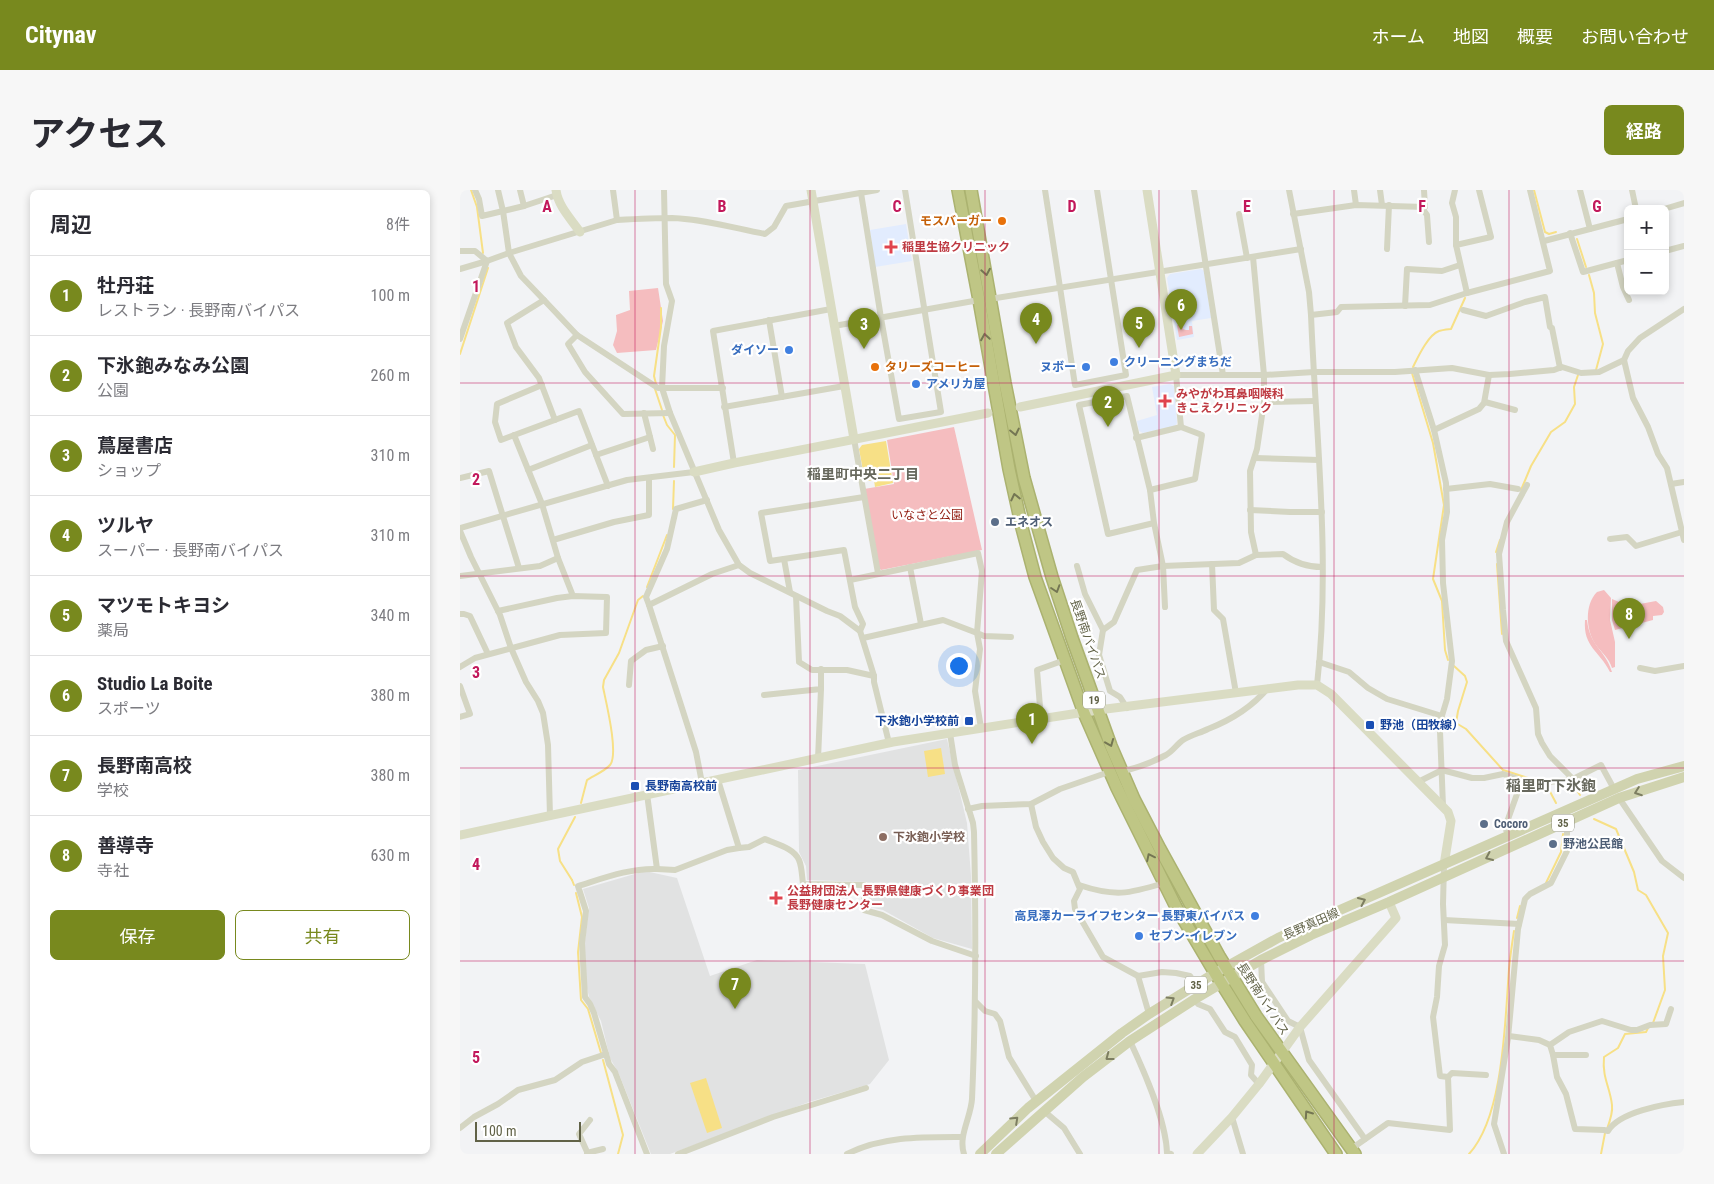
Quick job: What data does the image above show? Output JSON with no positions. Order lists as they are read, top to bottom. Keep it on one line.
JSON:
{"streets":{"highway":["長野南バイパス","19"],"main road":["35","長野真田線"]},"crossings":[["長野南バイパス","長野真田線"]],"districts":["稲里町中央二丁目","稲里町下氷鉋"],"parks":["いなさと公園"],"places":{"other":["モスバーガー","ダイソー","クリーニングまちだ","タリーズコーヒー","ヌボー","アメリカ屋","エネオス","Cocoro","下氷鉋小学校","野池公民館","高見澤カーライフセンター 長野東バイパス","セブン-イレブン"],"health":["稲里生協クリニック","みやがわ耳鼻咽喉科 きこえクリニック","公益財団法人 長野県健康づくり事業団 長野健康センター"],"transit":["下氷鉋小学校前","野池（田牧線）","長野南高校前"]},"scale_bar":"100 m","page":{"header":"Citynav","nav":["ホーム","地図","概要","お問い合わせ"],"title":"アクセス","buttons":["経路",["保存","共有"]],"heading":["周辺","8件"],"map_buttons":["+","−"],"list":[{"mark":"1","name":"牡丹荘","note":"レストラン · 長野南バイパス","value":"100 m"},{"mark":"2","name":"下氷鉋みなみ公園","note":"公園","value":"260 m"},{"mark":"3","name":"蔦屋書店","note":"ショップ","value":"310 m"},{"mark":"4","name":"ツルヤ","note":"スーパー · 長野南バイパス","value":"310 m"},{"mark":"5","name":"マツモトキヨシ","note":"薬局","value":"340 m"},{"mark":"6","name":"Studio La Boite","note":"スポーツ","value":"380 m"},{"mark":"7","name":"長野南高校","note":"学校","value":"380 m"},{"mark":"8","name":"善導寺","note":"寺社","value":"630 m"}],"pins":["6","4","5","3","2","8","1","7"],"scale":"100 m"},"grid":{"columns":["A","B","C","D","E","F","G"],"rows":["1","2","3","4","5"]}}
